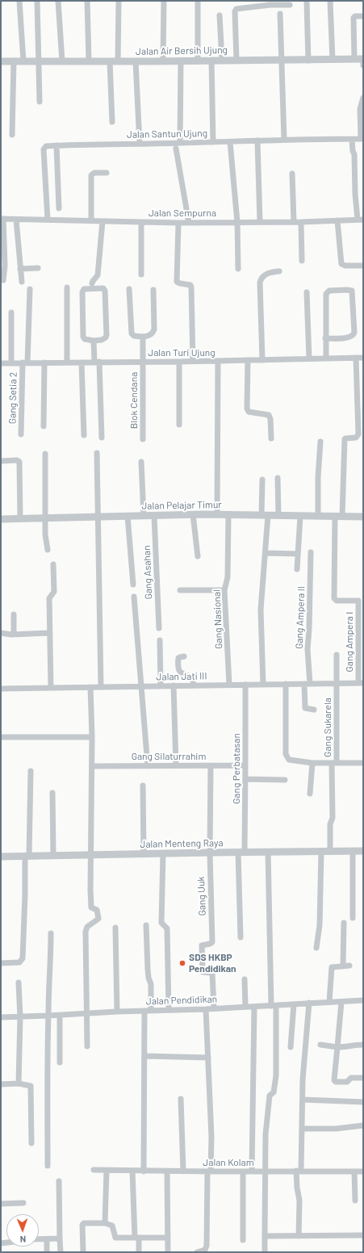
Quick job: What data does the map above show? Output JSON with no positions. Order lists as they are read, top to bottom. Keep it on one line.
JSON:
{"streets":{"street":["Jalan Air Bersih Ujung","Jalan Santun Ujung","Jalan Sempurna","Jalan Turi Ujung","Gang Setia 2","Blok Cendana","Jalan Pelajar Timur","Gang Asahan","Gang Ampera II","Gang Nasional","Gang Ampera I","Jalan Jati III","Gang Sukarela","Gang Silaturrahim","Gang Perbatasan","Jalan Menteng Raya","Gang Uuk","Jalan Pendidikan","Jalan Kolam"]},"crossings":[["Jalan Santun Ujung","Jalan Sempurna"],["Jalan Turi Ujung","Gang Setia 2"],["Jalan Turi Ujung","Blok Cendana"],["Jalan Pelajar Timur","Gang Asahan"],["Jalan Pelajar Timur","Gang Nasional"],["Jalan Pelajar Timur","Gang Ampera I"],["Gang Ampera II","Jalan Jati III"],["Gang Nasional","Jalan Jati III"],["Gang Ampera I","Jalan Jati III"],["Jalan Jati III","Gang Sukarela"],["Jalan Jati III","Gang Perbatasan"],["Gang Silaturrahim","Gang Perbatasan"],["Gang Silaturrahim","Gang Uuk"],["Gang Perbatasan","Jalan Menteng Raya"],["Jalan Menteng Raya","Gang Uuk"],["Gang Uuk","Jalan Pendidikan"]],"places":["SDS HKBP Pendidikan"],"north":"bottom"}
